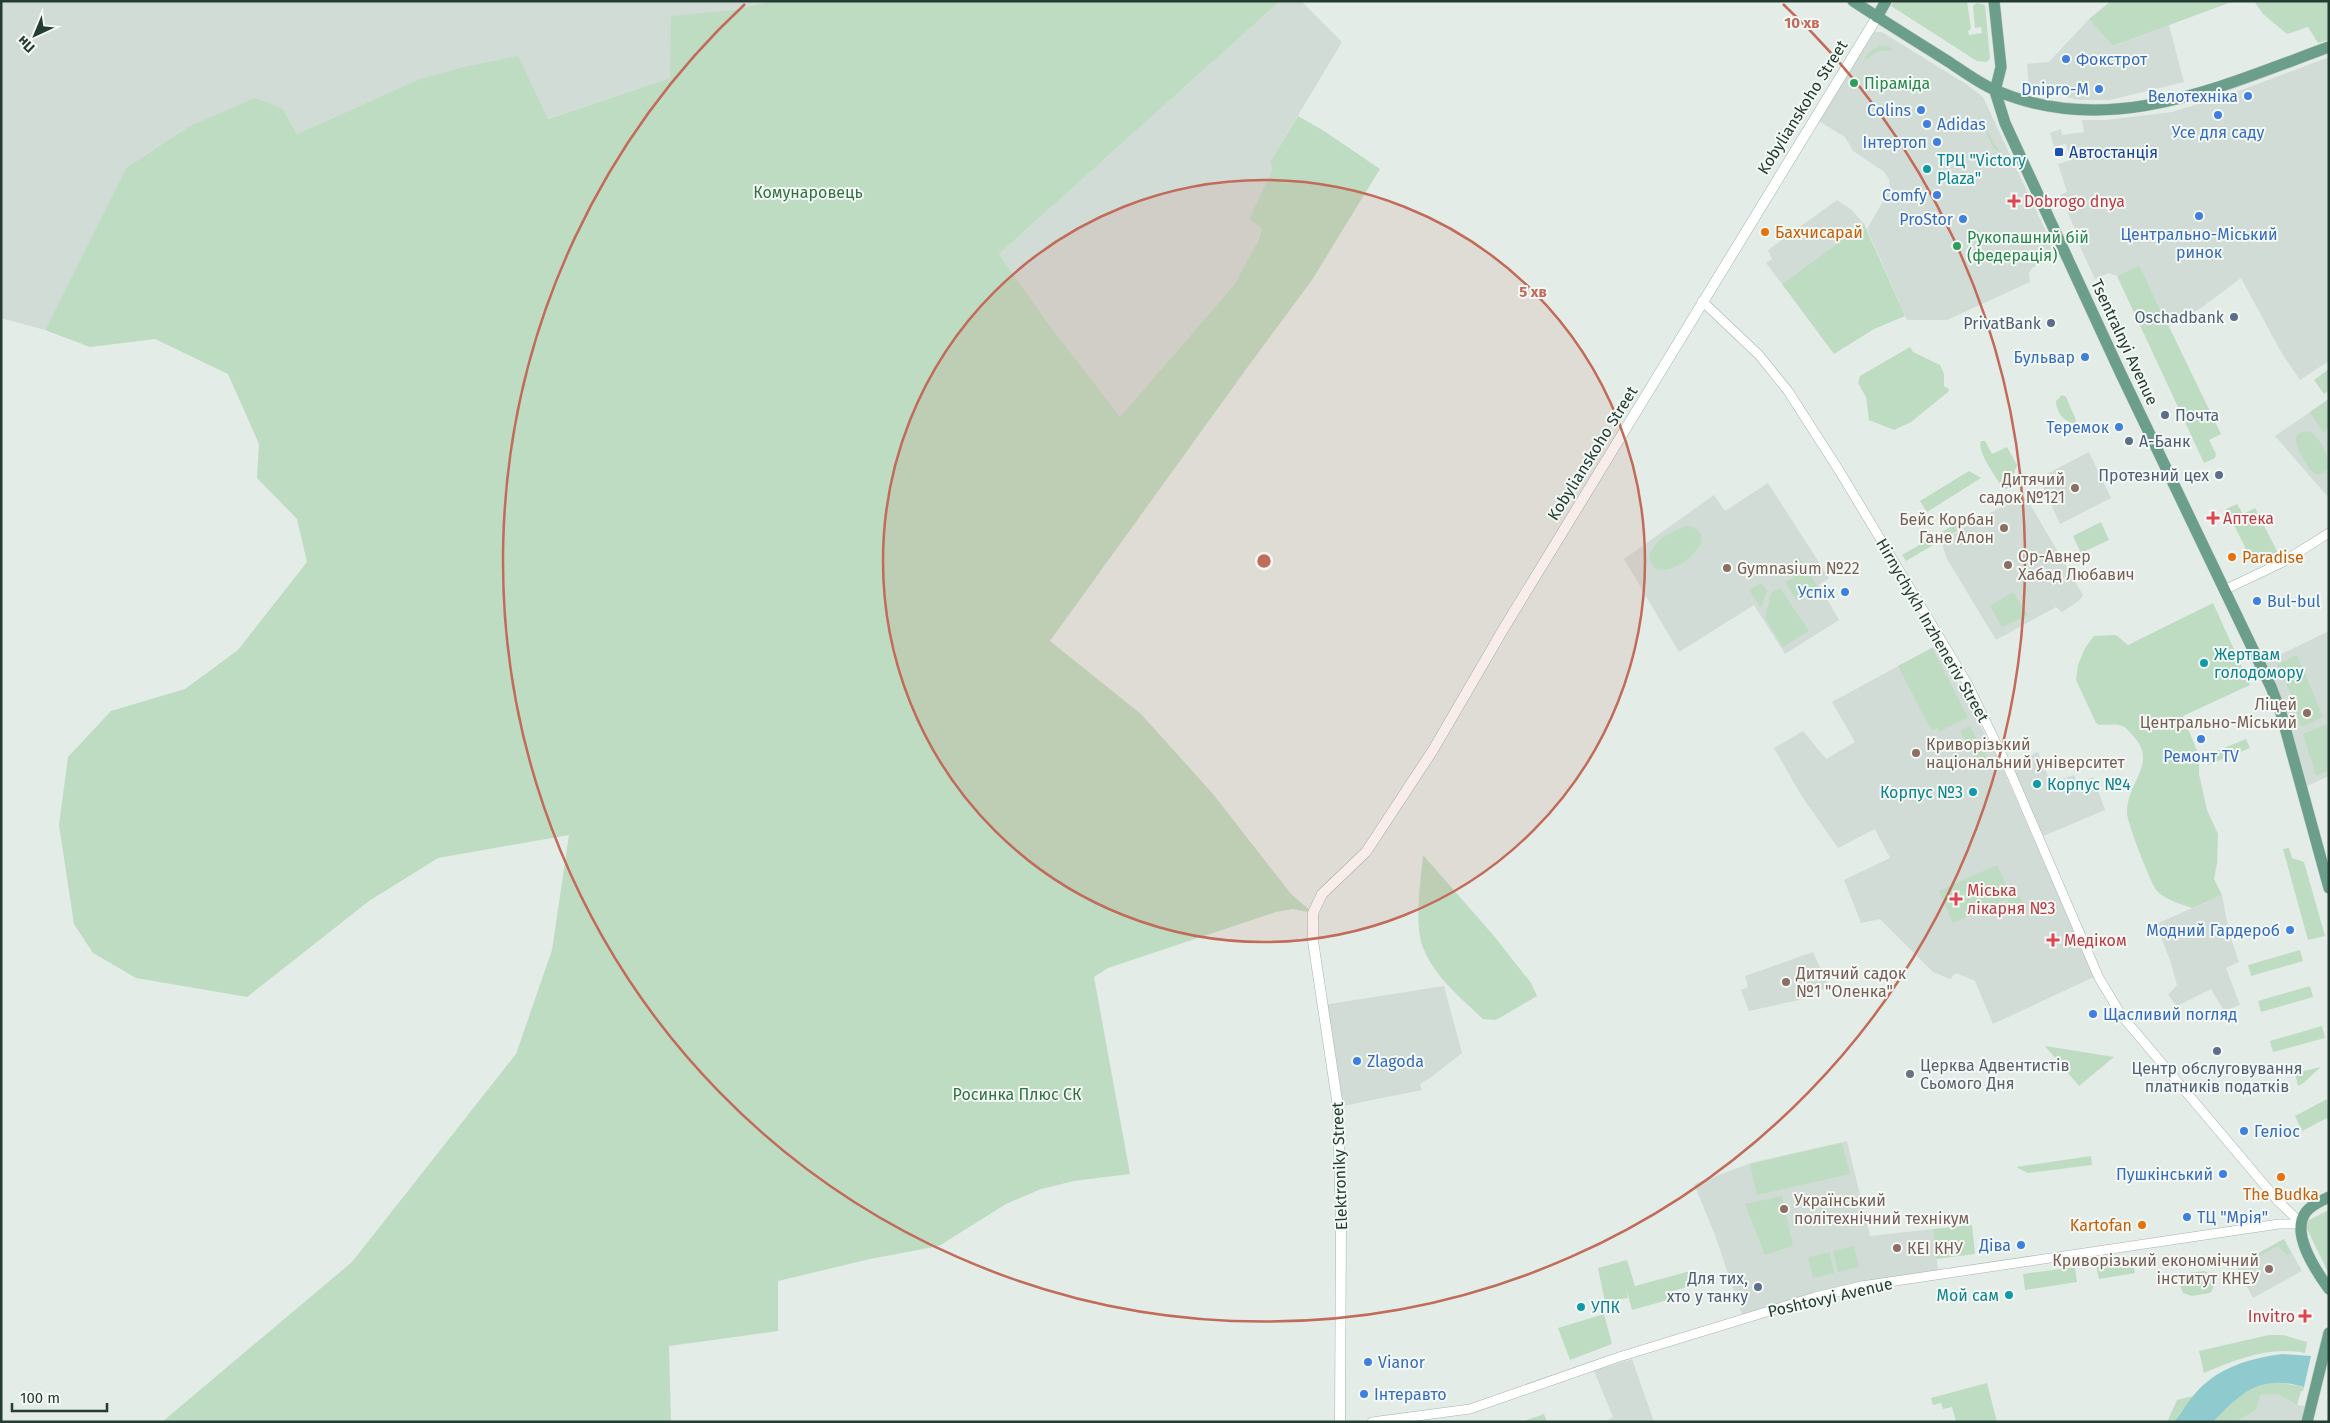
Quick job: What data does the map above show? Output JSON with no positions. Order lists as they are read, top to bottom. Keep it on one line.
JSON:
{"streets":{"main road":["Kobylianskoho Street","Tsentralnyi Avenue","Elektroniky Street"],"street":["Hirnychykh Inzheneriv Street","Poshtovyi Avenue"]},"crossings":[["Kobylianskoho Street","Hirnychykh Inzheneriv Street"],["Kobylianskoho Street","Elektroniky Street"],["Hirnychykh Inzheneriv Street","Poshtovyi Avenue"]],"parks":["Комунаровець","Росинка Плюс СК"],"places":{"other":["Фокстрот","Піраміда","Dnipro-M","Велотехніка","Colins","Усе для саду","Adidas","Інтертоп","ТРЦ \"Victory Plaza\"","Comfy","Центрально-Міський ринок","ProStor","Бахчисарай","Рукопашний бій (федерація)","Oschadbank","PrivatBank","Бульвар","Почта","Теремок","А-Банк","Протезний цех","Дитячий садок №121","Бейс Корбан Гане Алон","Paradise","Ор-Авнер Хабад Любавич","Gymnasium №22","Успіх","Bul-bul","Жертвам голодомору","Ліцей Центрально-Міський","Ремонт TV","Криворізький національний університет","Корпус №4","Корпус №3","Модний Гардероб","Дитячий садок №1 \"Оленка\"","Щасливий погляд","Центр обслуговування платників податків","Zlagoda","Церква Адвентистів Сьомого Дня","Геліос","Пушкінський","The Budka","Український політехнічний технікум","ТЦ \"Мрія\"","Kartofan","Діва","КЕІ КНУ","Криворізький економічний інститут КНЕУ","Для тих, хто у танку","Мой сам","УПК","Vianor","Інтеравто"],"transit":["Автостанція"],"health":["Dobrogo dnya","Аптека","Міська лікарня №3","Медіком","Invitro"]},"scale_bar":"100 m","north":"bottom left","rings":["10 хв","5 хв"]}
